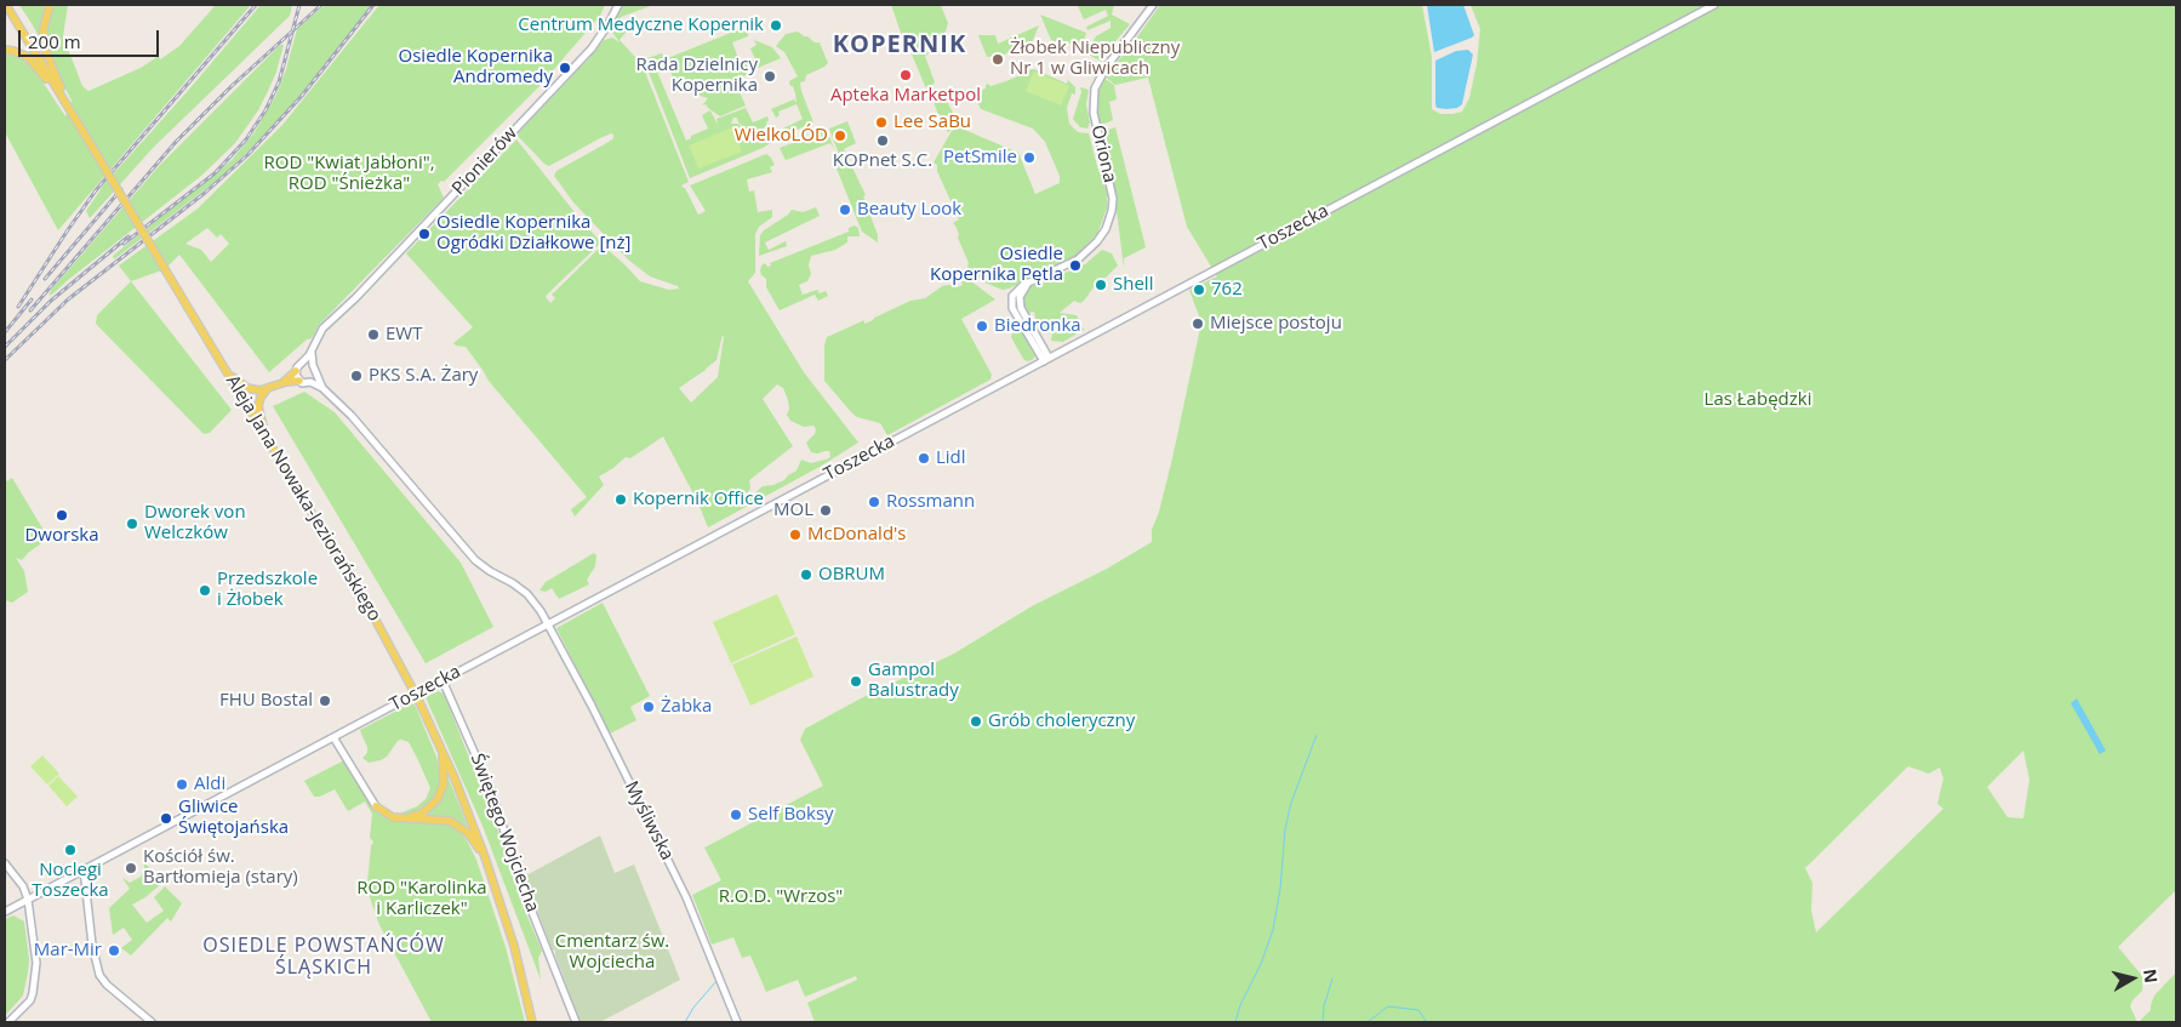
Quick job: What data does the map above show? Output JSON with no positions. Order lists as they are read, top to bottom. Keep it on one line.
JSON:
{"streets":{"main road":["Oriona","Pionierów","Toszecka","Aleja Jana Nowaka-Jeziorańskiego","Myśliwska","Świętego Wojciecha"]},"crossings":[["Oriona","Toszecka"],["Toszecka","Myśliwska"],["Toszecka","Świętego Wojciecha"]],"districts":["KOPERNIK","OSIEDLE POWSTAŃCÓW ŚLĄSKICH"],"parks":["ROD \"Kwiat Jabłoni\", ROD \"Śnieżka\"","Las Łabędzki","ROD \"Karolinka i Karliczek\"","R.O.D. \"Wrzos\"","Cmentarz św. Wojciecha"],"places":["Centrum Medyczne Kopernik","Żłobek Niepubliczny Nr 1 w Gliwicach","Osiedle Kopernika Andromedy","Apteka Marketpol","Rada Dzielnicy Kopernika","Lee SaBu","WielkoLÓD","KOPnet S.C.","PetSmile","Beauty Look","Osiedle Kopernika Ogródki Działkowe [nż]","Osiedle Kopernika Pętla","Shell","762","Miejsce postoju","Biedronka","EWT","PKS S.A. Żary","Lidl","Kopernik Office","Rossmann","MOL","Dworska","Dworek von Welczków","McDonald's","OBRUM","Przedszkole i Żłobek","Gampol Balustrady","FHU Bostal","Żabka","Grób choleryczny","Aldi","Self Boksy","Gliwice Świętojańska","Noclegi Toszecka","Kościół św. Bartłomieja (stary)","Mar-Mir"],"scale_bar":"200 m","north":"right"}
